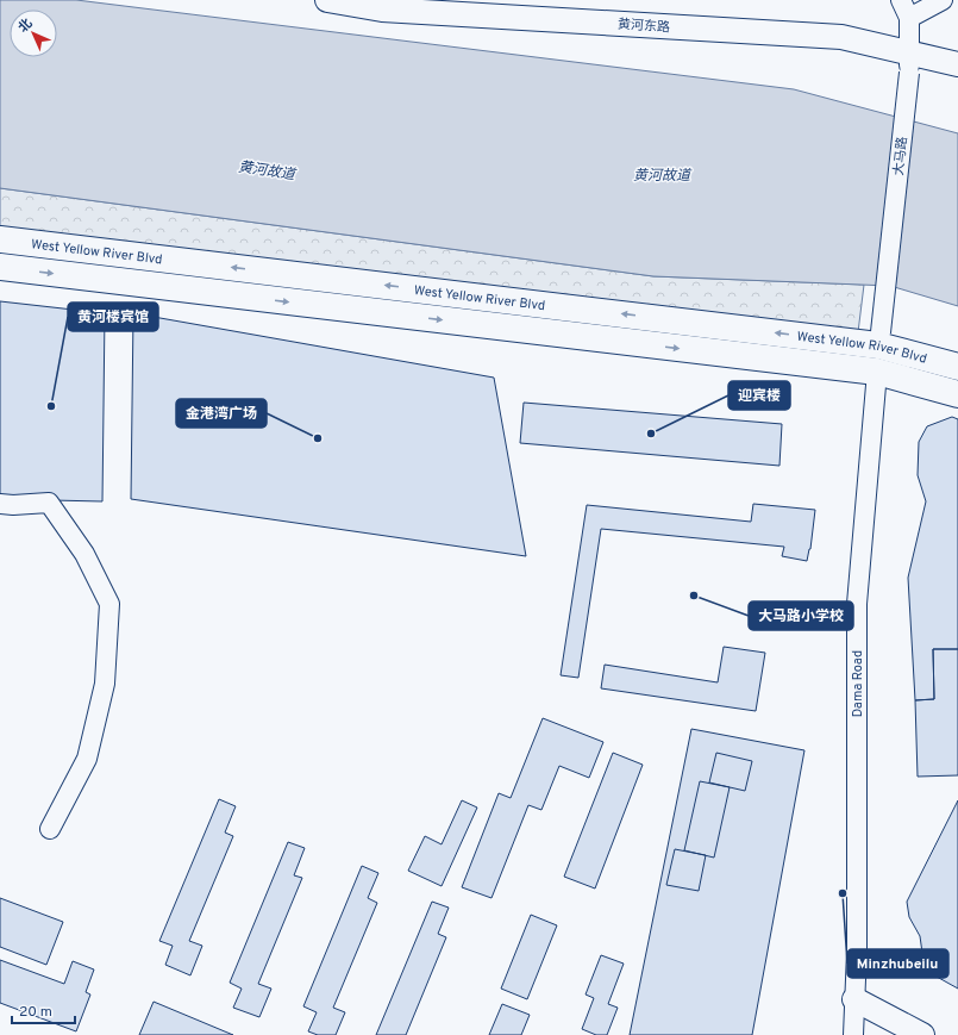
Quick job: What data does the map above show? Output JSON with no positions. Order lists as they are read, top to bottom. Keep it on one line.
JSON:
{"streets":{"main road":["West Yellow River Blvd"],"street":["黄河东路","大马路","Dama Road"]},"crossings":[["黄河东路","大马路"],["大马路","West Yellow River Blvd"],["大马路","Dama Road"],["West Yellow River Blvd","Dama Road"]],"water":["黄河故道"],"places":["黄河楼宾馆","迎宾楼","金港湾广场","大马路小学校","Minzhubeilu"],"scale_bar":"20 m","north":"top left"}
